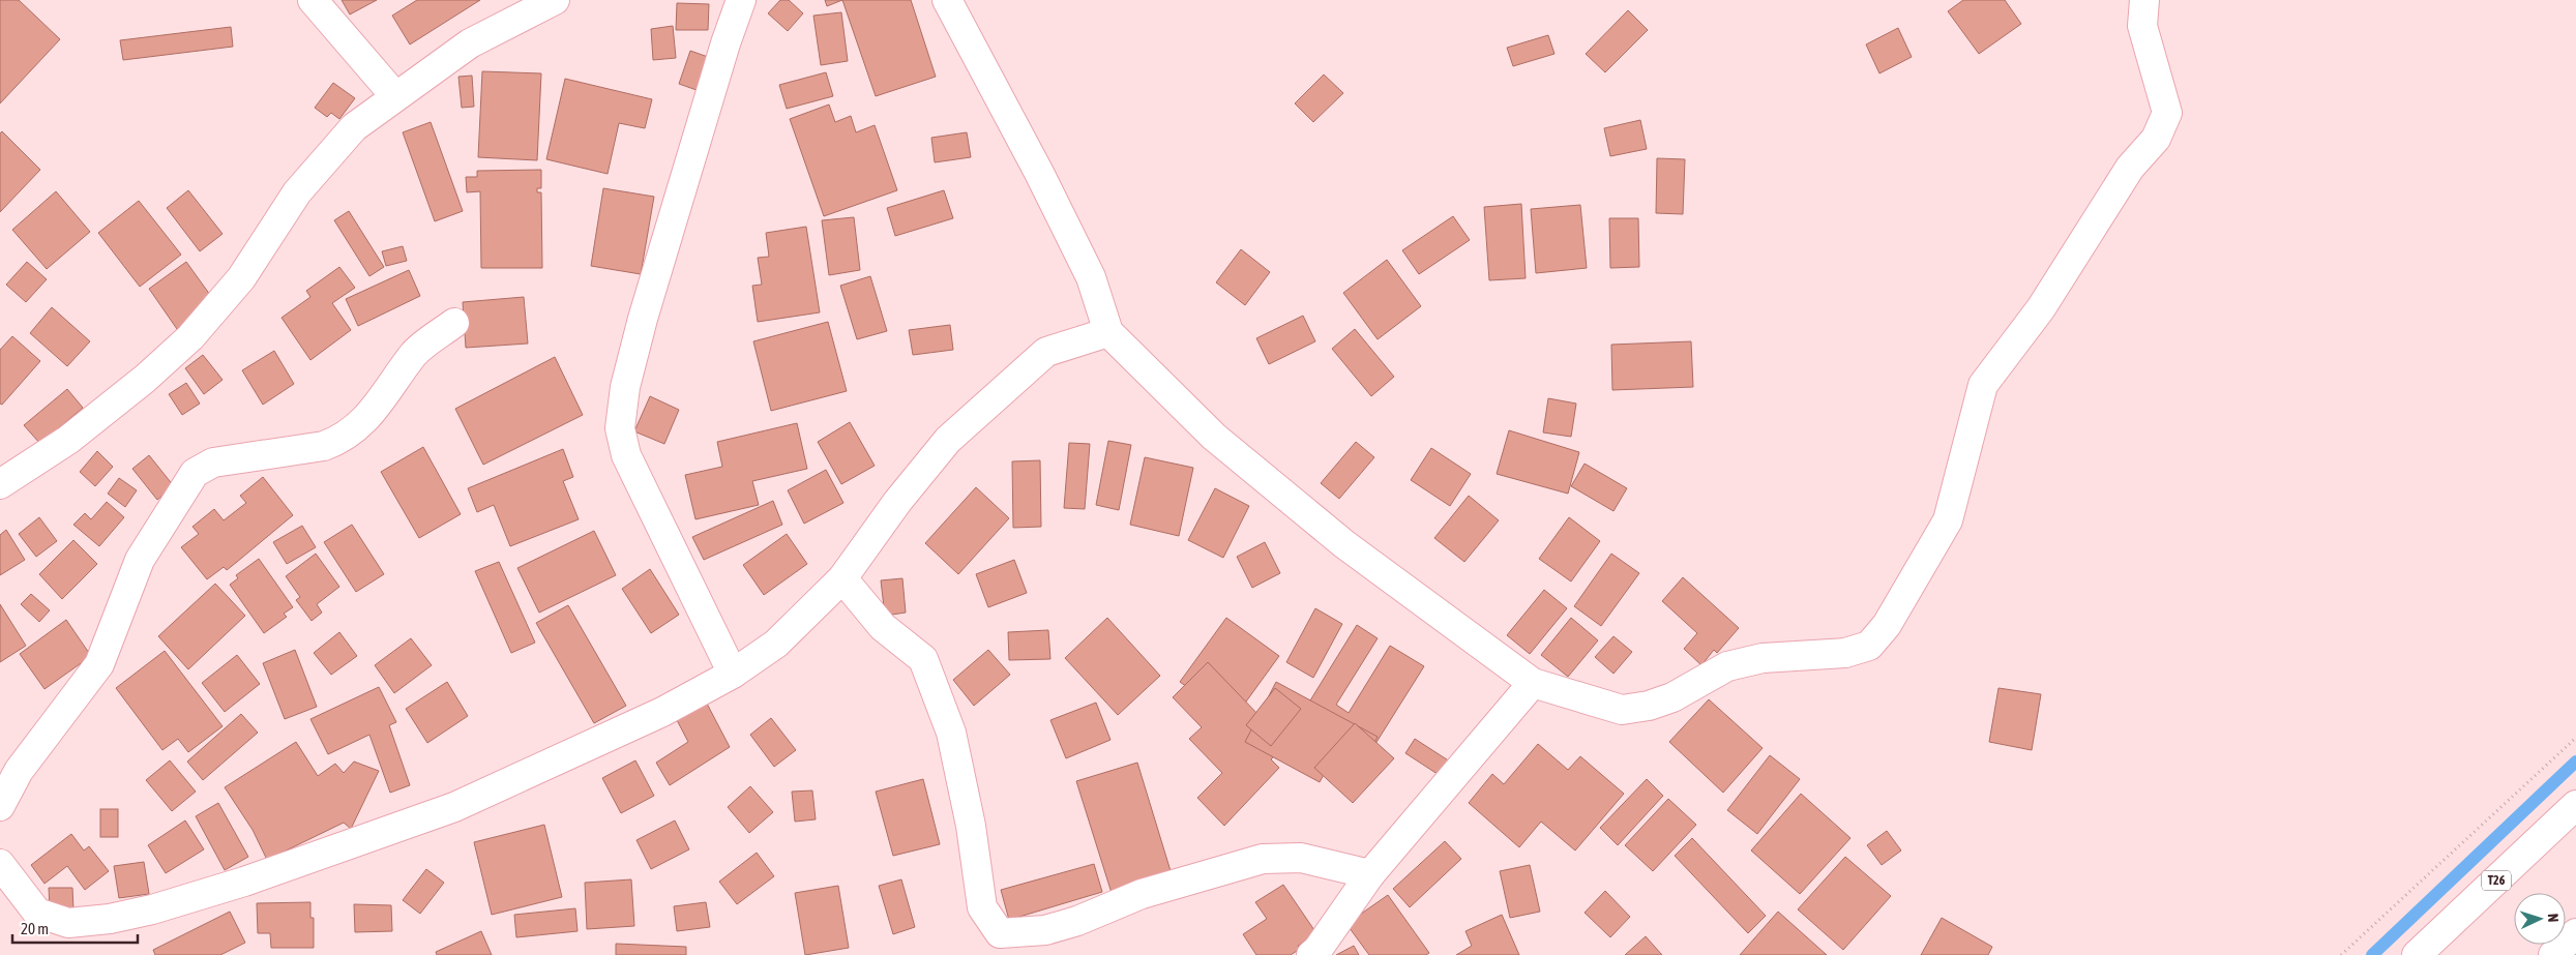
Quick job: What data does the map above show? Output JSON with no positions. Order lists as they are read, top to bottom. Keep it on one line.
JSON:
{"streets":{"main road":["T26"]},"scale_bar":"20 m","north":"right"}
